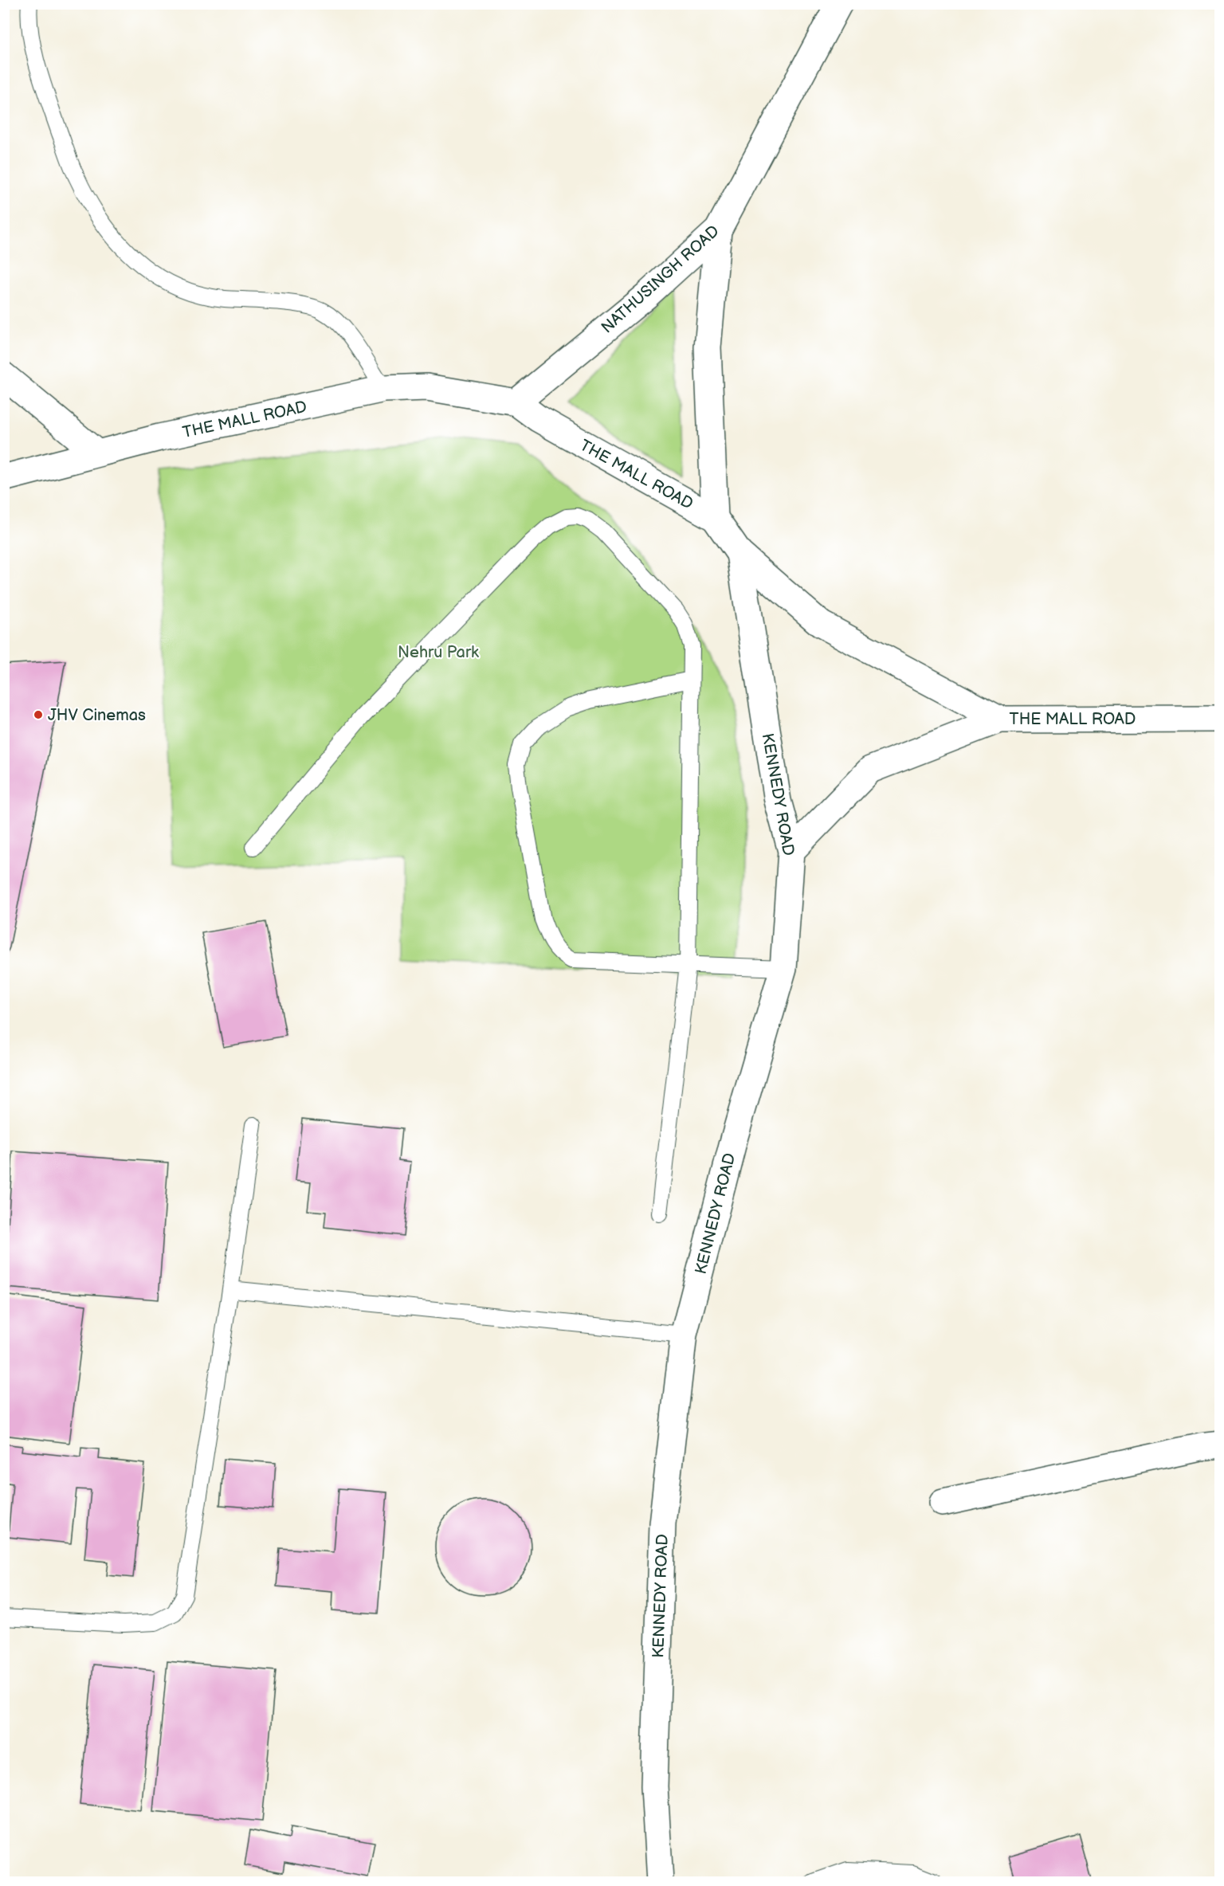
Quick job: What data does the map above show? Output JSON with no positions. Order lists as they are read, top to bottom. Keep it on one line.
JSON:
{"streets":{"street":["NATHUSINGH ROAD","THE MALL ROAD","KENNEDY ROAD"]},"crossings":[["NATHUSINGH ROAD","THE MALL ROAD"],["THE MALL ROAD","KENNEDY ROAD"]],"parks":["Nehru Park"],"places":["JHV Cinemas"]}
